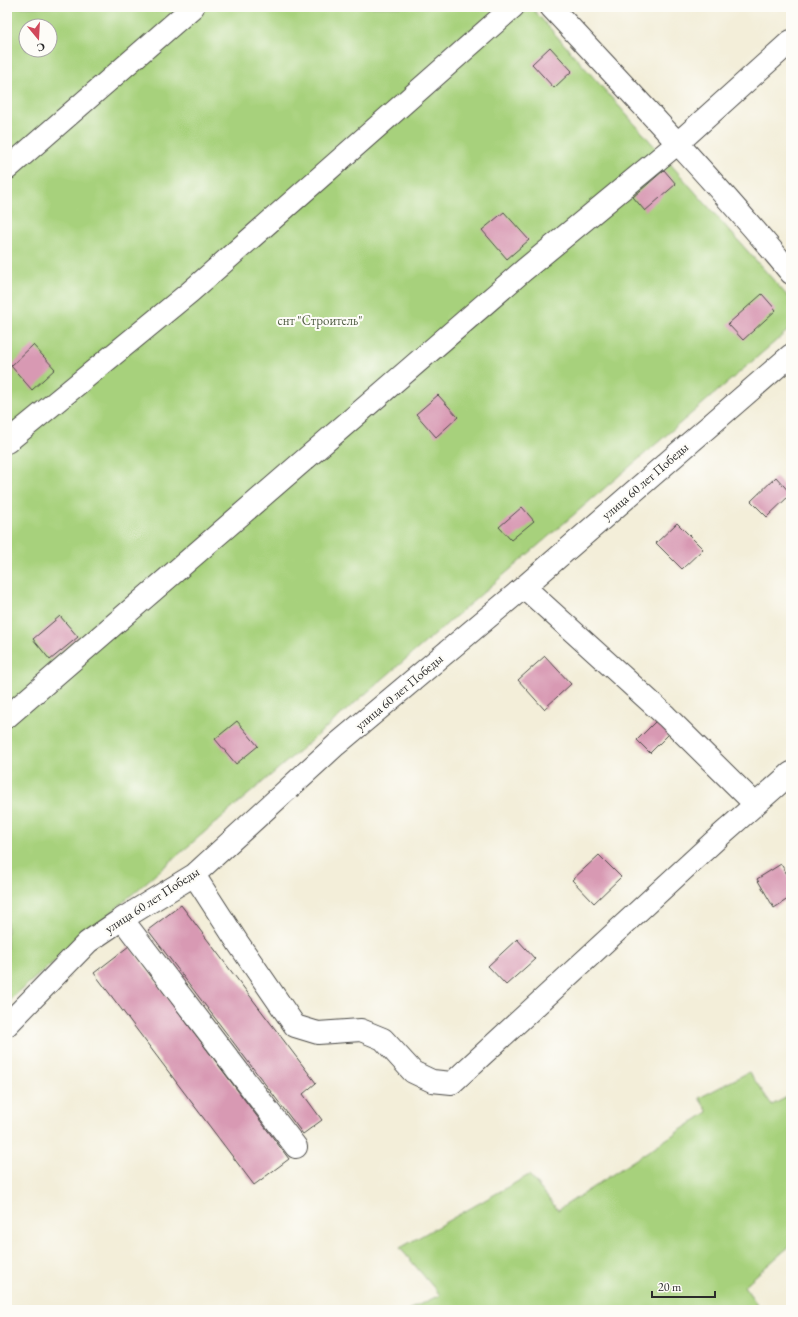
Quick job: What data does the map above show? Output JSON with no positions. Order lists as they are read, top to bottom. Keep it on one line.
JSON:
{"streets":{"street":["улица 60 лет Победы"]},"parks":["снт \"Строитель\""],"scale_bar":"20 m","north":"bottom"}
